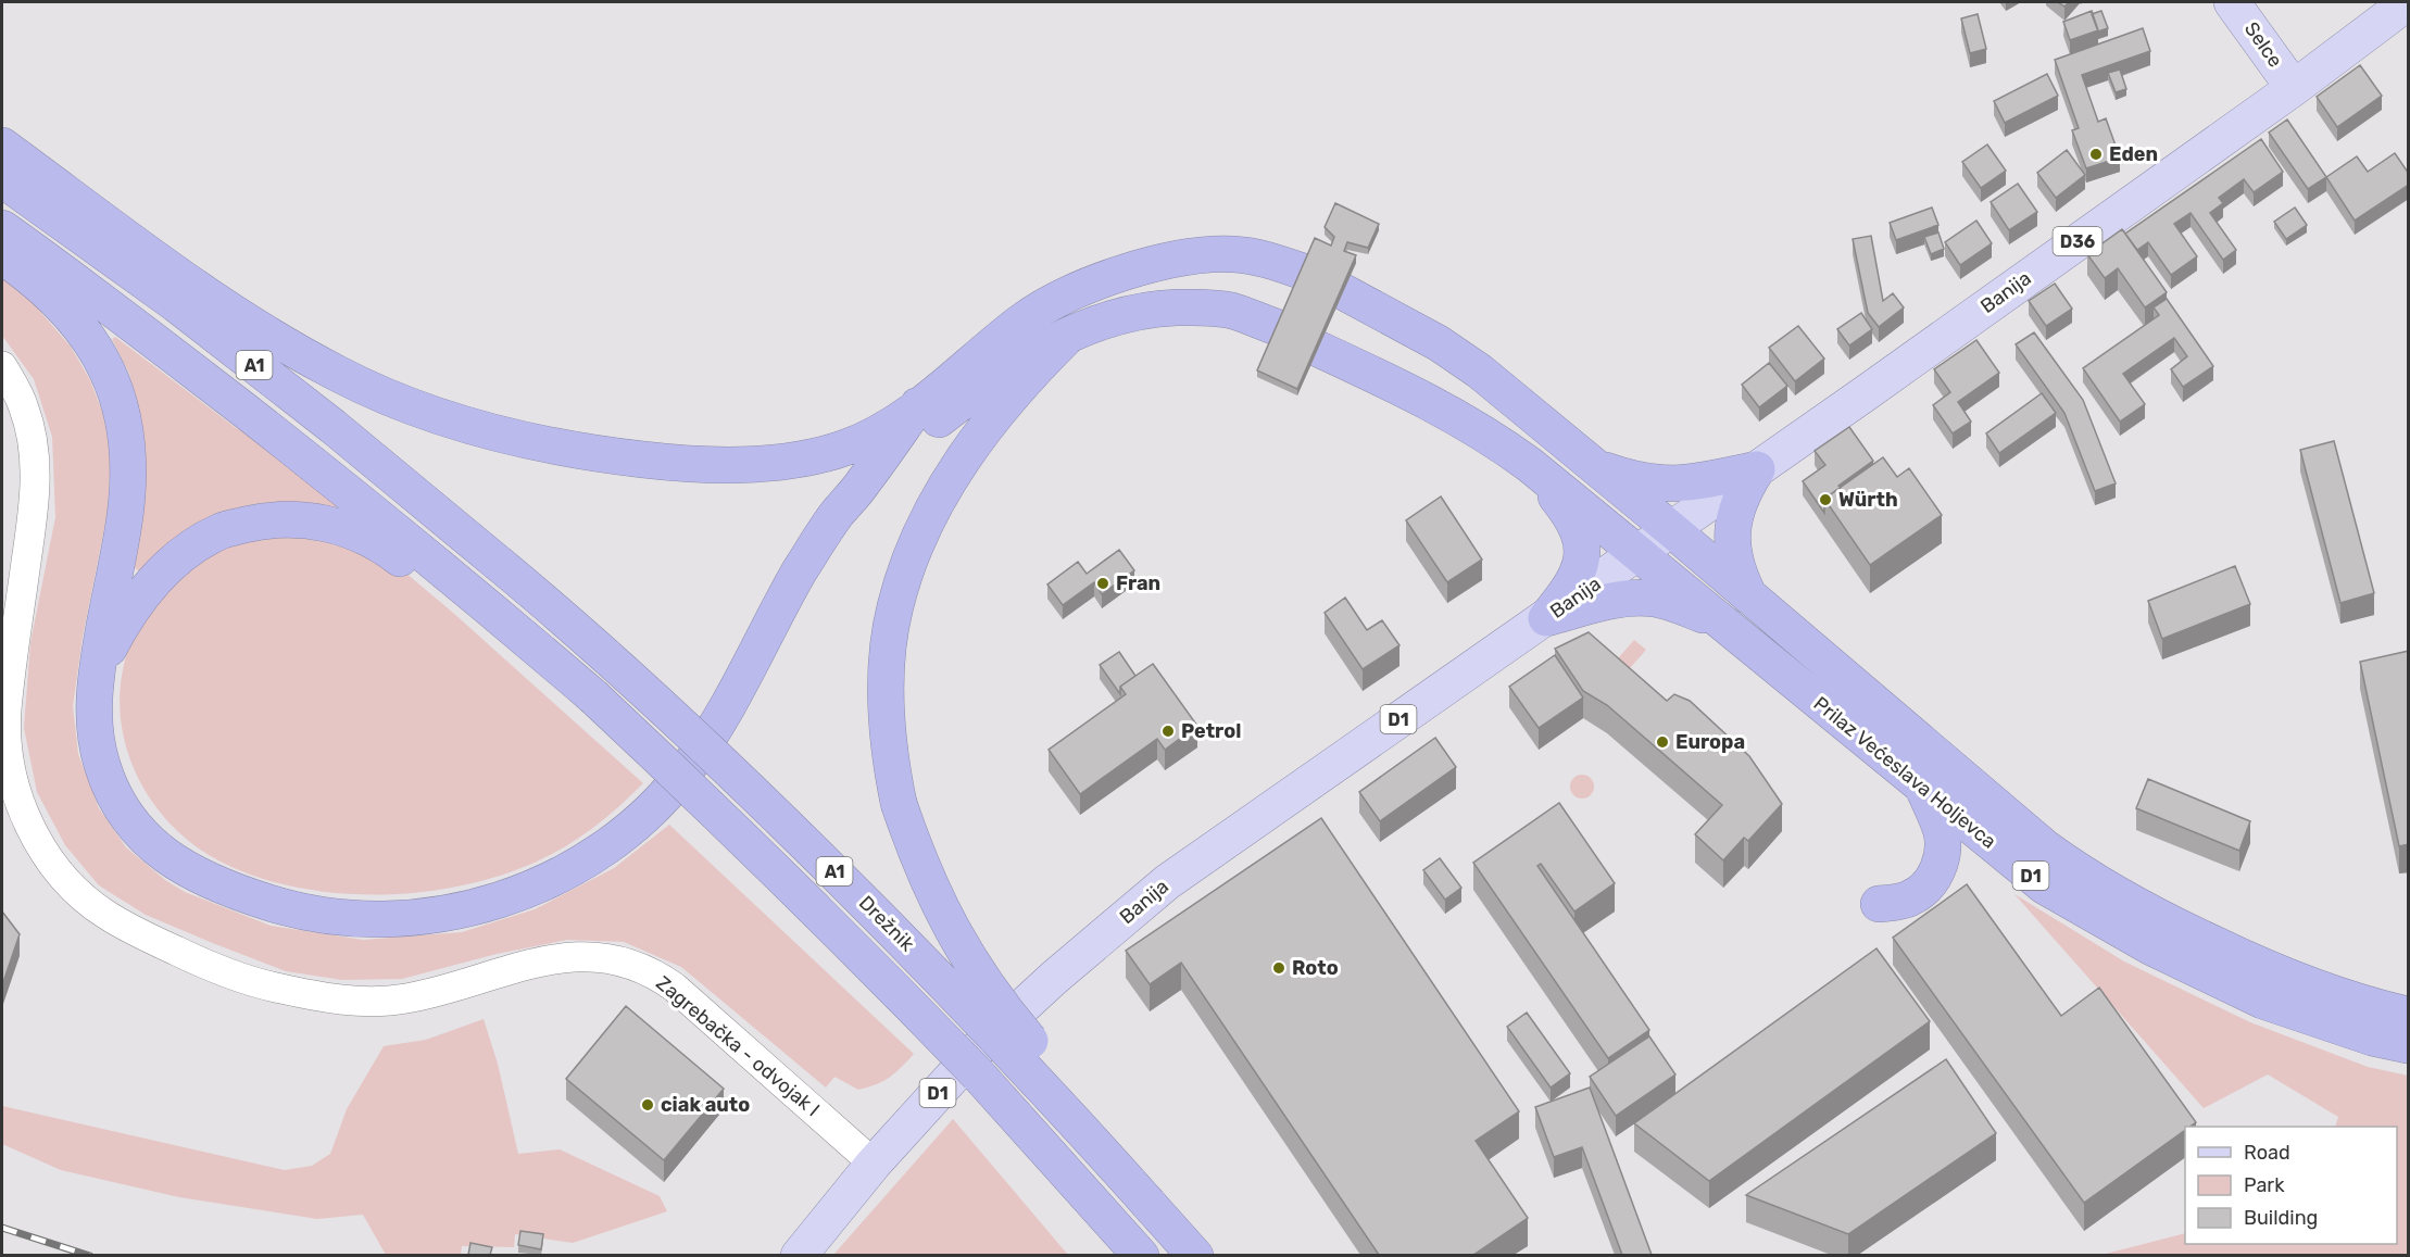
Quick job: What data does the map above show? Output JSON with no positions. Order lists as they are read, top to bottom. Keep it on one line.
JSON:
{"streets":{"highway":["A1","D1","Prilaz Većeslava Holjevca","Drežnik"],"main road":["Selce","D36","Banija"],"street":["Zagrebačka - odvojak I"]},"crossings":[["Selce","Banija"],["Banija","Prilaz Većeslava Holjevca"],["Banija","Zagrebačka - odvojak I"],["A1","Drežnik"]],"places":["Eden","Würth","Fran","Petrol","Europa","Roto","ciak auto"],"legend":["Road","Park","Building"]}
